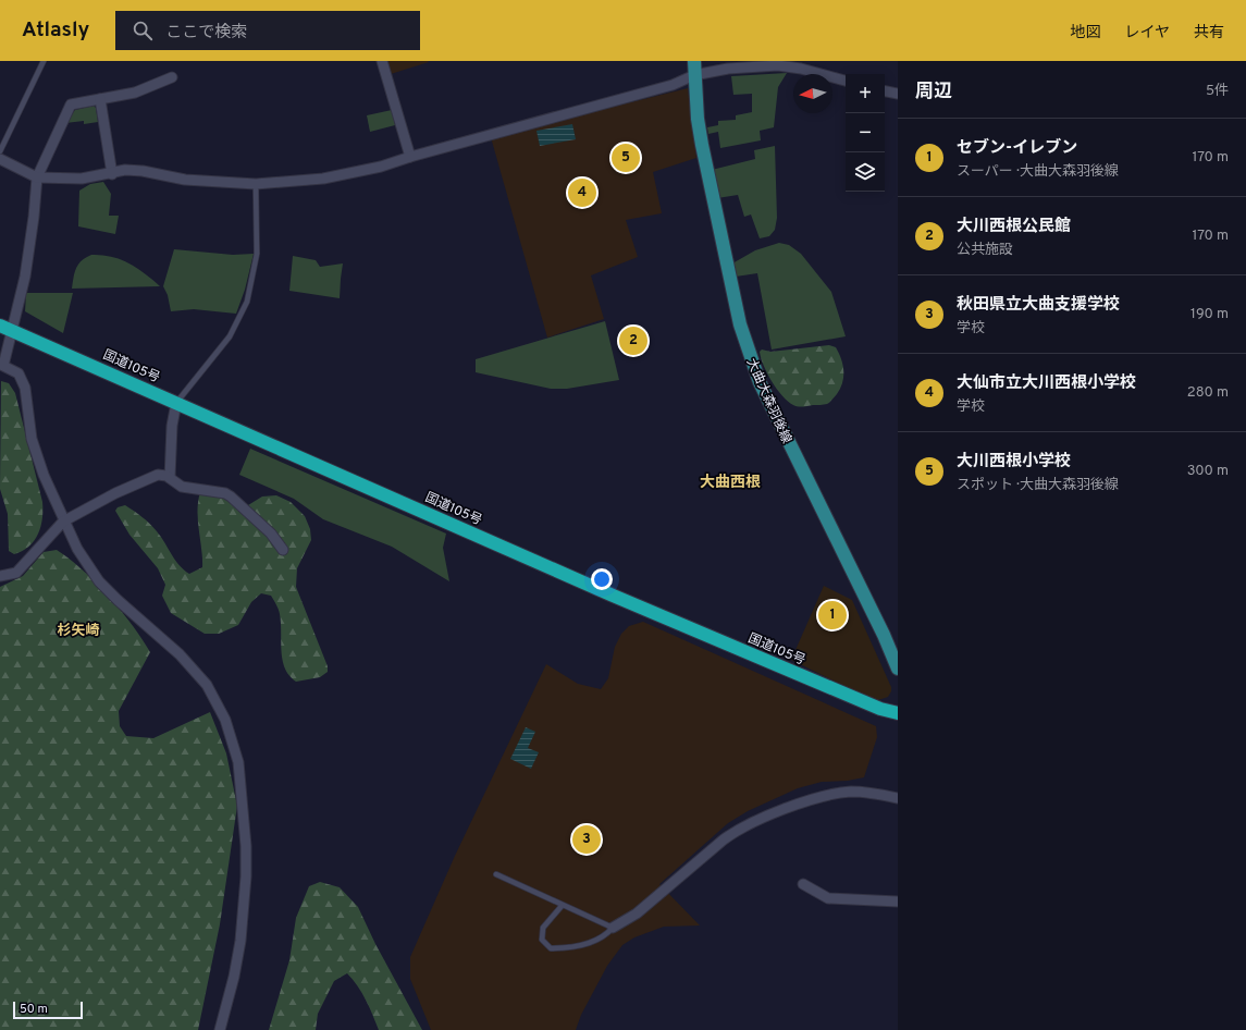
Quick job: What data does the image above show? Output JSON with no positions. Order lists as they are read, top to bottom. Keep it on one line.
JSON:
{"streets":{"highway":["国道105号"],"main road":["大曲大森羽後線"]},"districts":["大曲西根","杉矢崎"],"scale_bar":"50 m","north":"left","page":{"header":"Atlasly","search":"ここで検索","nav":["地図","レイヤ","共有"],"heading":["周辺","5件"],"map_buttons":["+","−"],"list":[{"mark":"1","name":"セブン-イレブン","note":"スーパー · 大曲大森羽後線","value":"170 m"},{"mark":"2","name":"大川西根公民館","note":"公共施設","value":"170 m"},{"mark":"3","name":"秋田県立大曲支援学校","note":"学校","value":"190 m"},{"mark":"4","name":"大仙市立大川西根小学校","note":"学校","value":"280 m"},{"mark":"5","name":"大川西根小学校","note":"スポット · 大曲大森羽後線","value":"300 m"}],"pins":["5","4","2","1","3"],"scale":"50 m"}}
